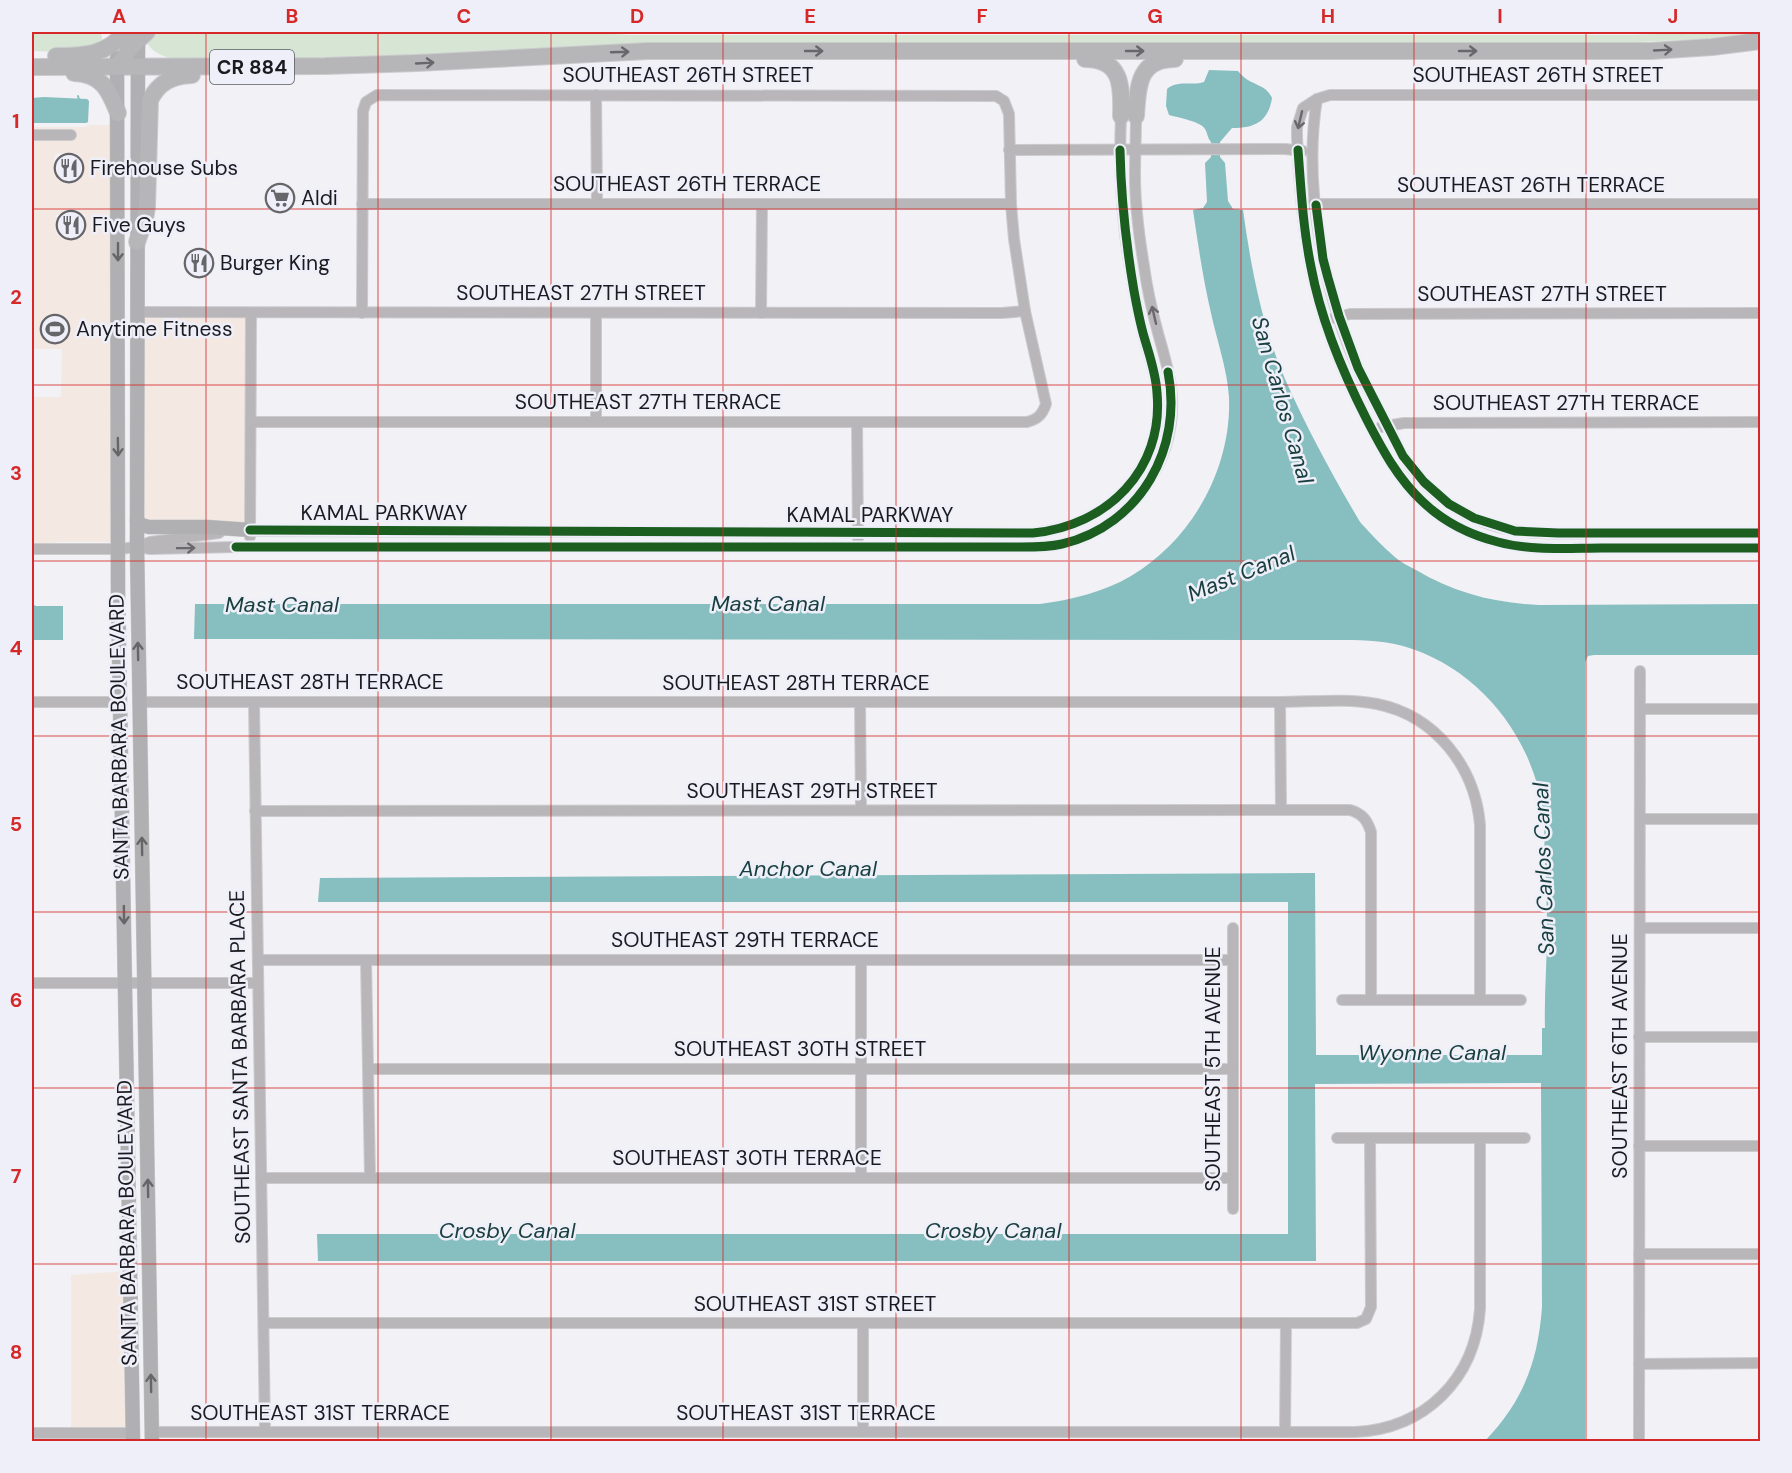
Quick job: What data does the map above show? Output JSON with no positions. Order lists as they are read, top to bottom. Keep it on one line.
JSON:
{"streets":{"highway":["CR 884"],"main road":["SANTA BARBARA BOULEVARD"],"street":["SOUTHEAST 26TH STREET","SOUTHEAST 26TH TERRACE","SOUTHEAST 27TH STREET","SOUTHEAST 27TH TERRACE","KAMAL PARKWAY","SOUTHEAST 28TH TERRACE","SOUTHEAST 29TH STREET","SOUTHEAST 29TH TERRACE","SOUTHEAST 30TH STREET","SOUTHEAST 6TH AVENUE","SOUTHEAST SANTA BARBARA PLACE","SOUTHEAST 5TH AVENUE","SOUTHEAST 30TH TERRACE","SOUTHEAST 31ST STREET","SOUTHEAST 31ST TERRACE"]},"crossings":[["CR 884","SANTA BARBARA BOULEVARD"],["SOUTHEAST 26TH STREET","SOUTHEAST 26TH TERRACE"],["SOUTHEAST 27TH STREET","SOUTHEAST 27TH TERRACE"],["SOUTHEAST 27TH STREET","SANTA BARBARA BOULEVARD"],["KAMAL PARKWAY","SANTA BARBARA BOULEVARD"],["SOUTHEAST 28TH TERRACE","SANTA BARBARA BOULEVARD"],["SOUTHEAST 28TH TERRACE","SOUTHEAST SANTA BARBARA PLACE"],["SANTA BARBARA BOULEVARD","SOUTHEAST 31ST TERRACE"],["SOUTHEAST 29TH STREET","SOUTHEAST SANTA BARBARA PLACE"],["SOUTHEAST 29TH TERRACE","SOUTHEAST SANTA BARBARA PLACE"],["SOUTHEAST 29TH TERRACE","SOUTHEAST 5TH AVENUE"],["SOUTHEAST 30TH STREET","SOUTHEAST 5TH AVENUE"],["SOUTHEAST SANTA BARBARA PLACE","SOUTHEAST 30TH TERRACE"],["SOUTHEAST SANTA BARBARA PLACE","SOUTHEAST 31ST STREET"],["SOUTHEAST SANTA BARBARA PLACE","SOUTHEAST 31ST TERRACE"],["SOUTHEAST 5TH AVENUE","SOUTHEAST 30TH TERRACE"]],"water":["San Carlos Canal","Mast Canal","Anchor Canal","Wyonne Canal","Crosby Canal"],"places":{"restaurant":["Firehouse Subs","Five Guys","Burger King"],"supermarket":["Aldi"],"sports":["Anytime Fitness"]},"grid":{"columns":["A","B","C","D","E","F","G","H","I","J"],"rows":["1","2","3","4","5","6","7","8"]}}
